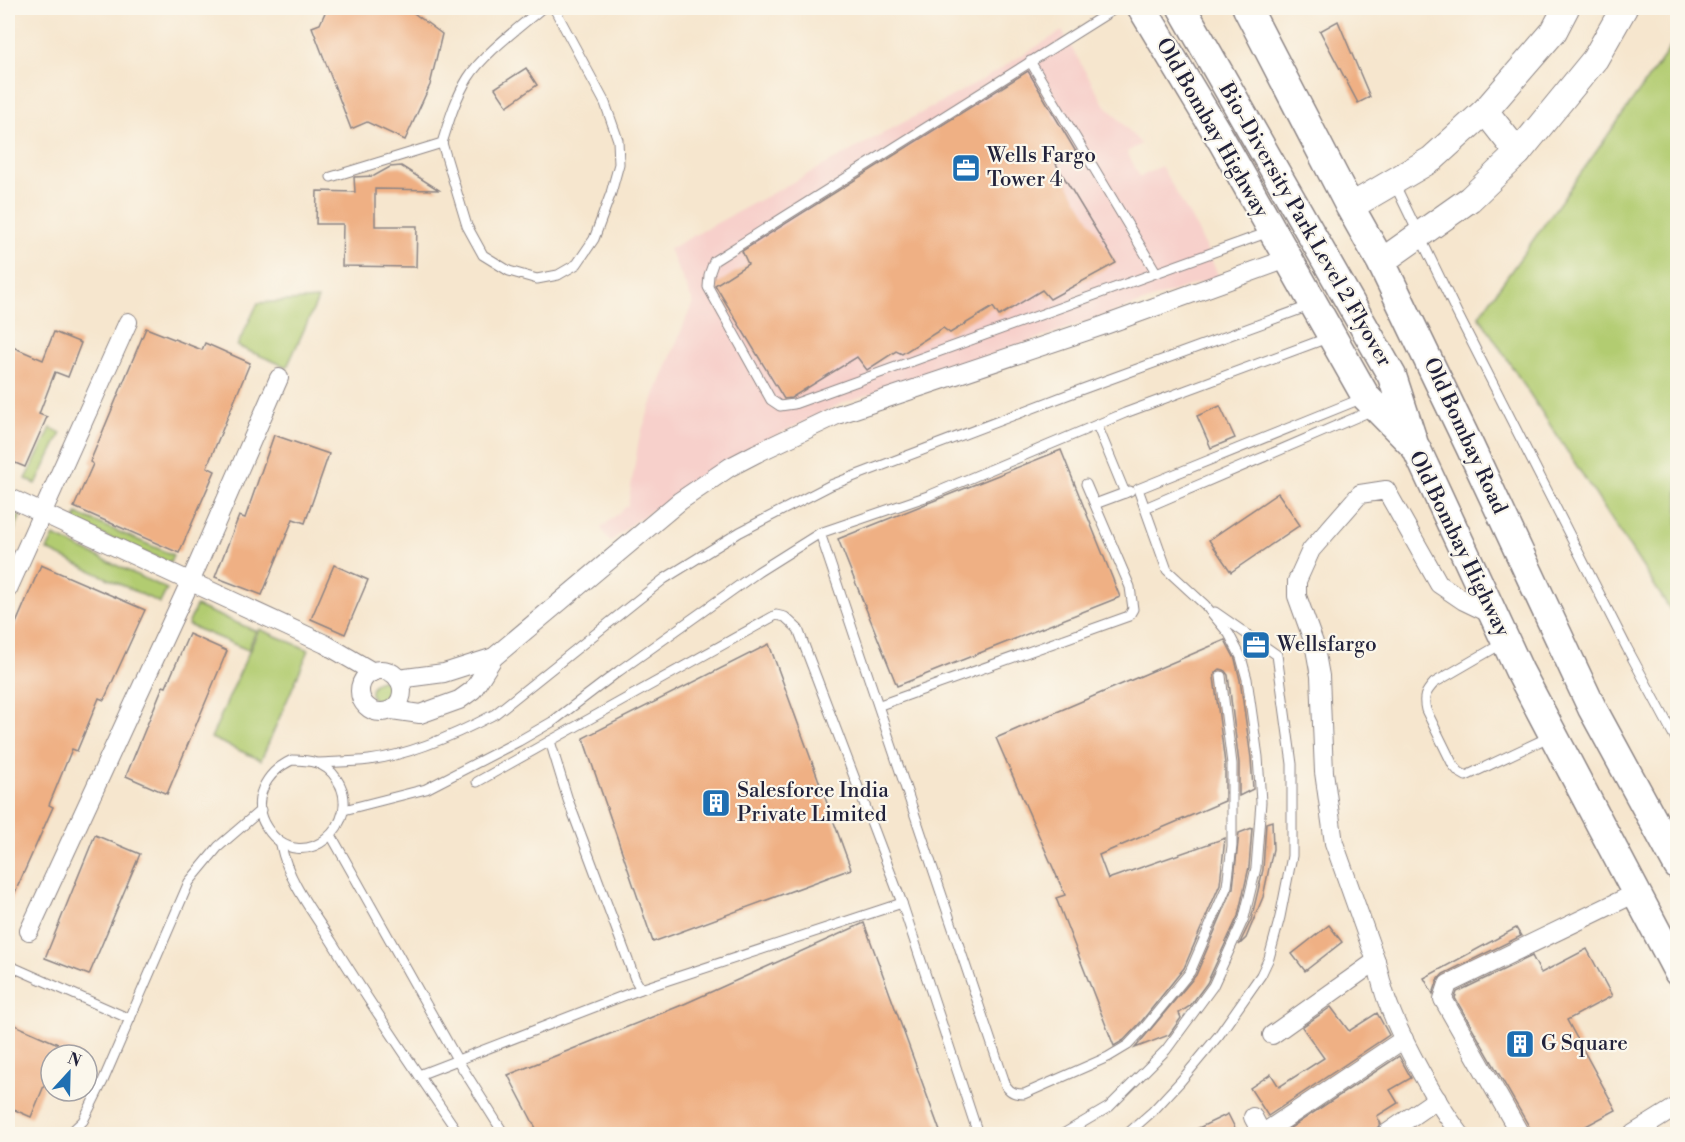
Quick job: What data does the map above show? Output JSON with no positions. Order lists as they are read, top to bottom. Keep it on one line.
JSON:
{"streets":{"main road":["Old Bombay Highway","Bio-Diversity Park Level 2 Flyover","Old Bombay Road"]},"crossings":[["Old Bombay Highway","Bio-Diversity Park Level 2 Flyover"]],"places":{"office":["Wells Fargo Tower 4","Wellsfargo"],"building":["Salesforce India Private Limited","G Square"]},"north":"top"}
